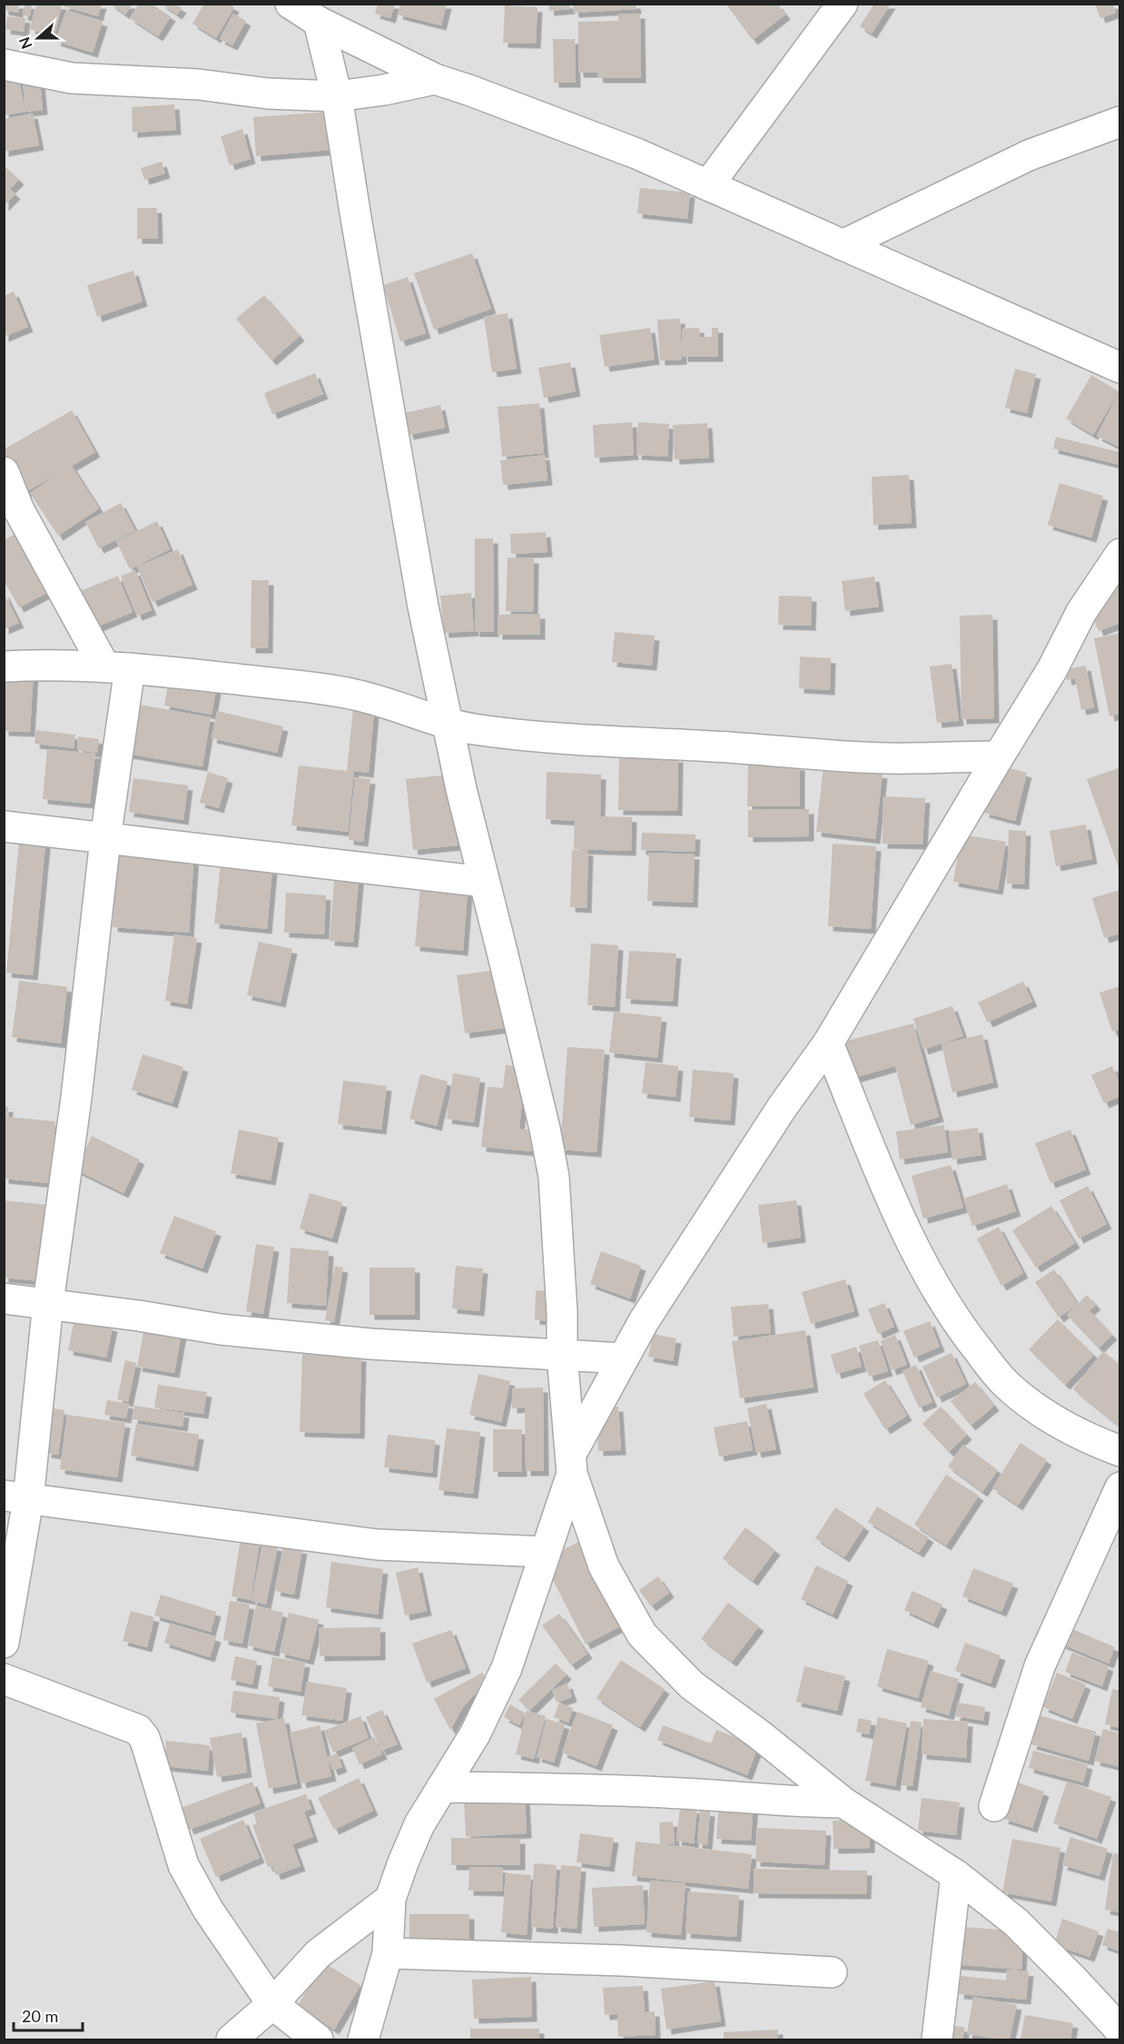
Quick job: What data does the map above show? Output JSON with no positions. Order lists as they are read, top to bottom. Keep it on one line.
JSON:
{"scale_bar":"20 m","north":"left"}
